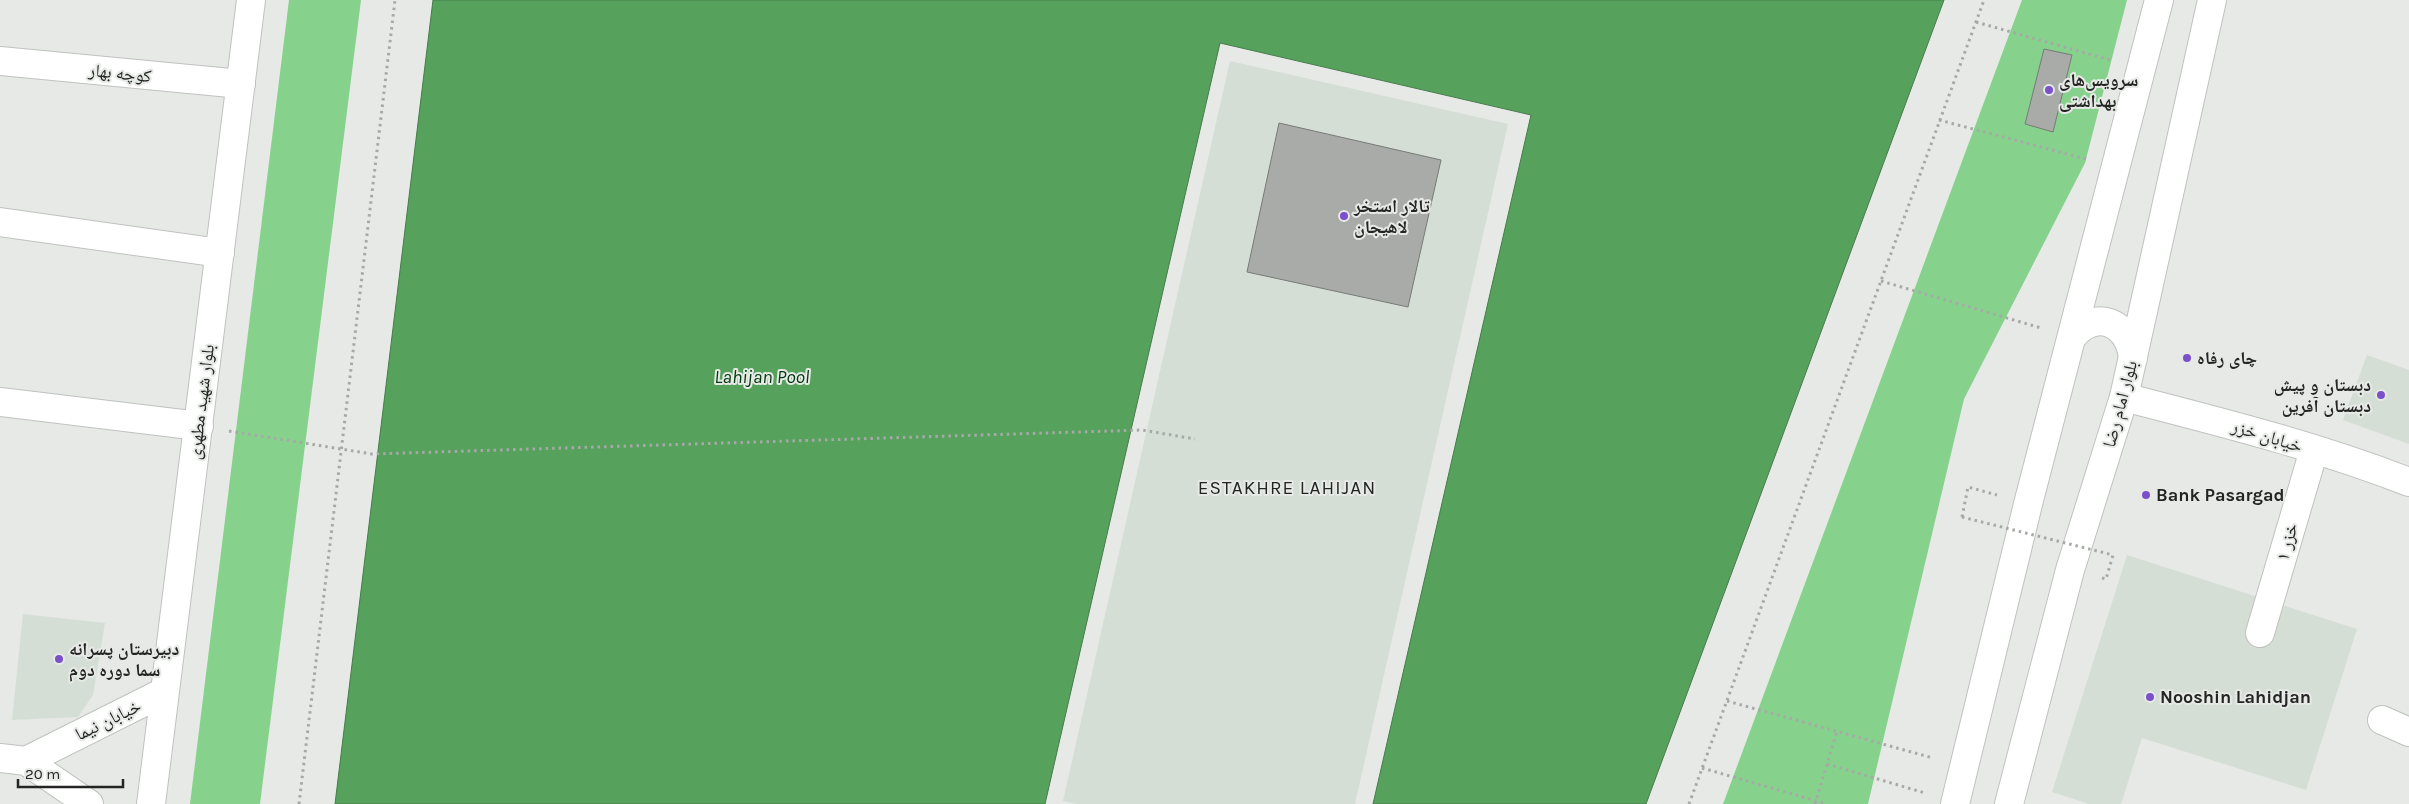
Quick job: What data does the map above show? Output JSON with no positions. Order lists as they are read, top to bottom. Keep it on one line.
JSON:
{"streets":{"main road":["کوچه بهار","بلوار شهید مطهری","بلوار امام رضا","خیابان خزر","خزر ۱","خیابان نیما"]},"crossings":[["کوچه بهار","بلوار شهید مطهری"],["بلوار شهید مطهری","خیابان نیما"],["بلوار امام رضا","خیابان خزر"],["خیابان خزر","خزر ۱"]],"districts":["ESTAKHRE LAHIJAN"],"water":["Lahijan Pool"],"places":["سرویس‌های بهداشتی","تالار استخر لاهیجان","چای رفاه","دبستان و پیش دبستان آفرین","Bank Pasargad","دبیرستان پسرانه سما دوره دوم","Nooshin Lahidjan"],"scale_bar":"20 m"}
